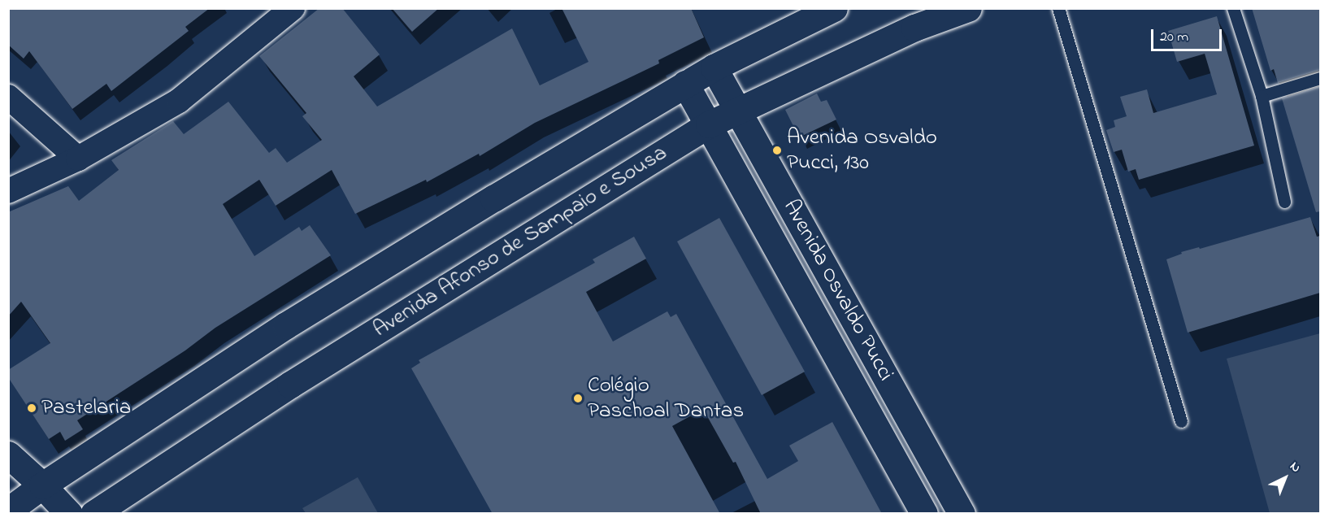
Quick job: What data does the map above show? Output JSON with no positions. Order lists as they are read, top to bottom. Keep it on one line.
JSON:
{"streets":{"main road":["Avenida Afonso de Sampaio e Sousa","Avenida Osvaldo Pucci"]},"crossings":[["Avenida Afonso de Sampaio e Sousa","Avenida Osvaldo Pucci"]],"places":["Avenida Osvaldo Pucci, 130","Colégio Paschoal Dantas","Pastelaria"],"scale_bar":"20 m","north":"top right"}
